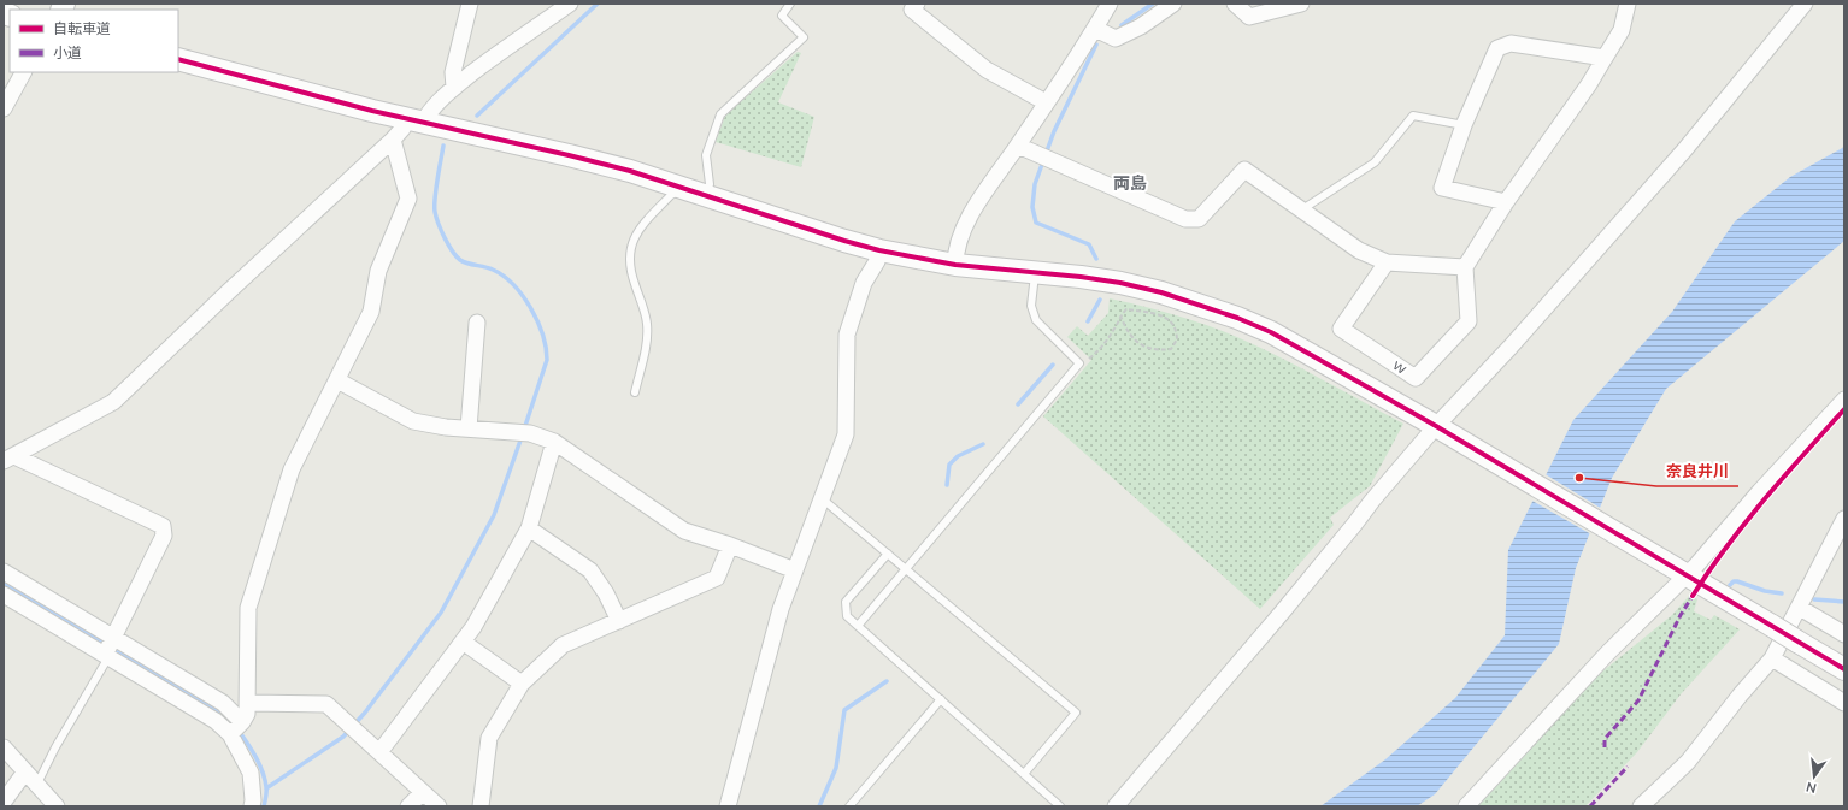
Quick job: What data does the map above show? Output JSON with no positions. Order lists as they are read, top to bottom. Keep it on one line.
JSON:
{"streets":{"street":["ｗ"]},"districts":["両島"],"places":["奈良井川"],"legend":["自転車道","小道"],"north":"bottom"}
